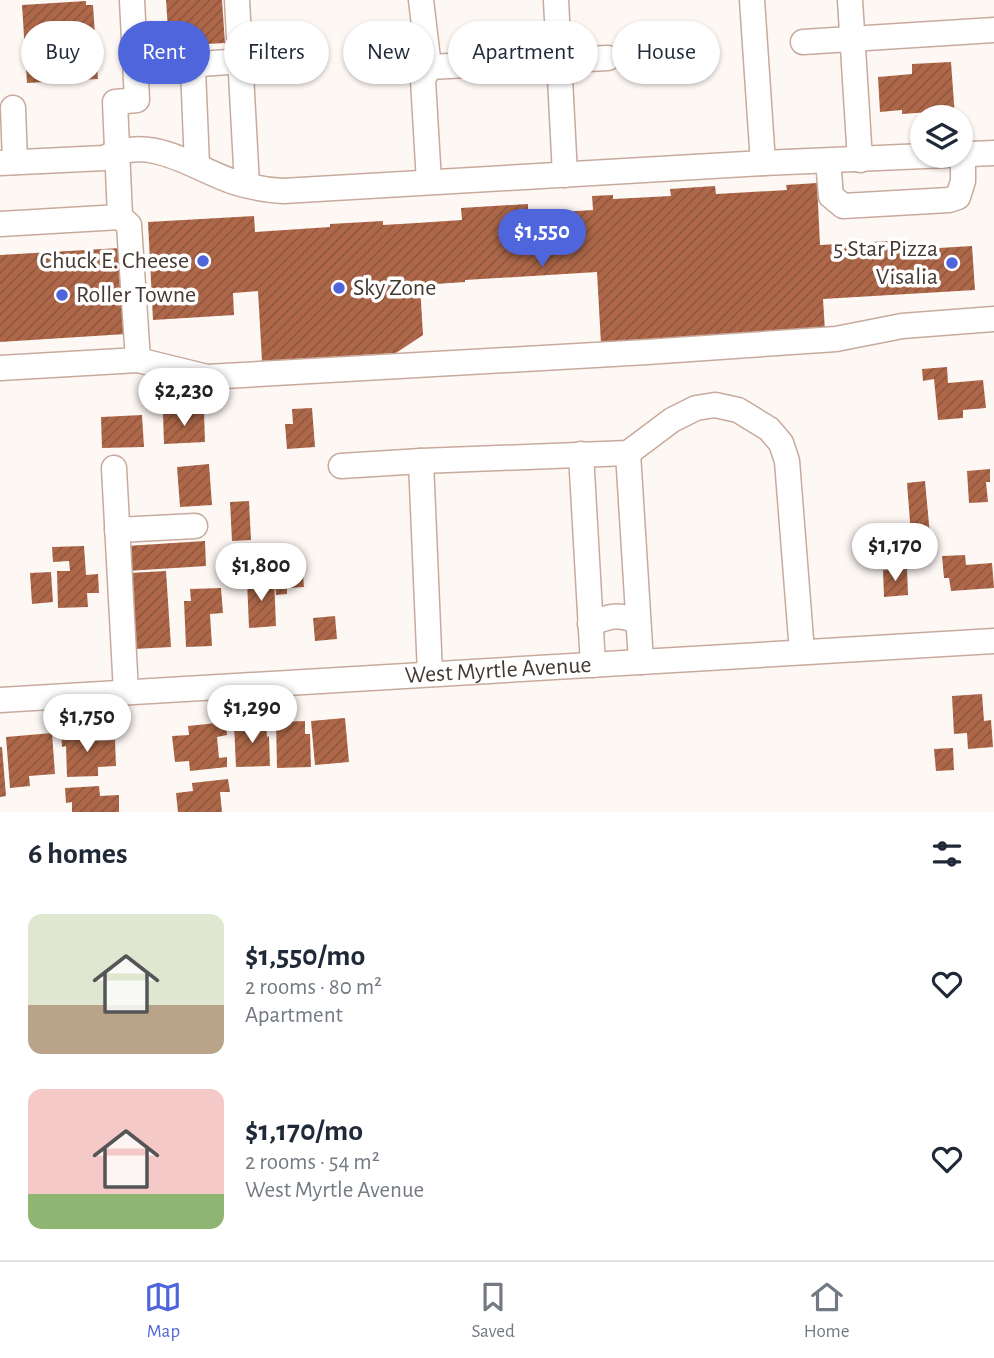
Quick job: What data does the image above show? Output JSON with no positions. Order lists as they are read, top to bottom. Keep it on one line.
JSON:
{"streets":{"street":["West Myrtle Avenue"]},"places":["Chuck E. Cheese","5 Star Pizza Visalia","Sky Zone","Roller Towne"],"page":{"chip":["Buy","Rent","Filters","New","Apartment","House"],"price":["$1,550","$2,230","$1,170","$1,800","$1,290","$1,750"],"heading":"6 homes","list":[{"name":"$1,550/mo","note":"2 rooms · 80 m² · Apartment"},{"name":"$1,170/mo","note":"2 rooms · 54 m² · West Myrtle Avenue"}],"tabs":["Map","Saved","Home"]}}
